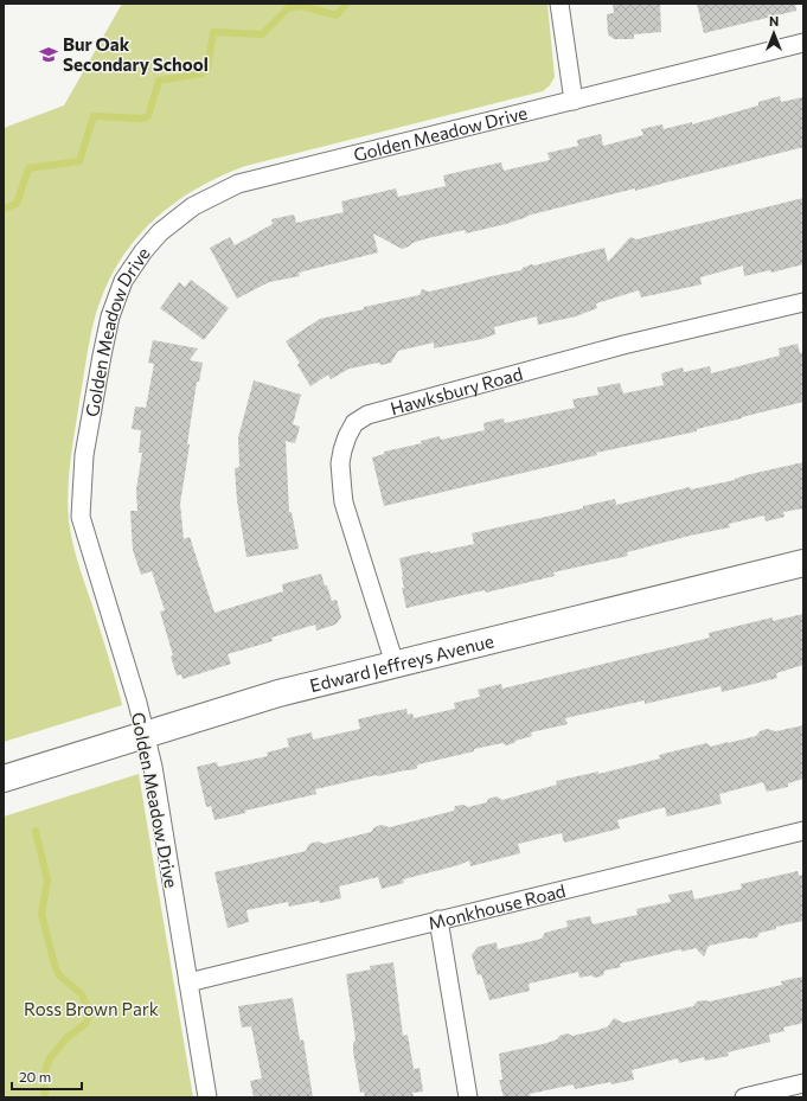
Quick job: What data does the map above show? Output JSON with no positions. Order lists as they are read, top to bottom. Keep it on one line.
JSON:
{"streets":{"street":["Golden Meadow Drive","Hawksbury Road","Edward Jeffreys Avenue","Monkhouse Road"]},"crossings":[["Golden Meadow Drive","Edward Jeffreys Avenue"],["Golden Meadow Drive","Monkhouse Road"],["Hawksbury Road","Edward Jeffreys Avenue"]],"parks":["Ross Brown Park"],"places":{"school or university":["Bur Oak Secondary School"]},"scale_bar":"20 m","north":"top"}
